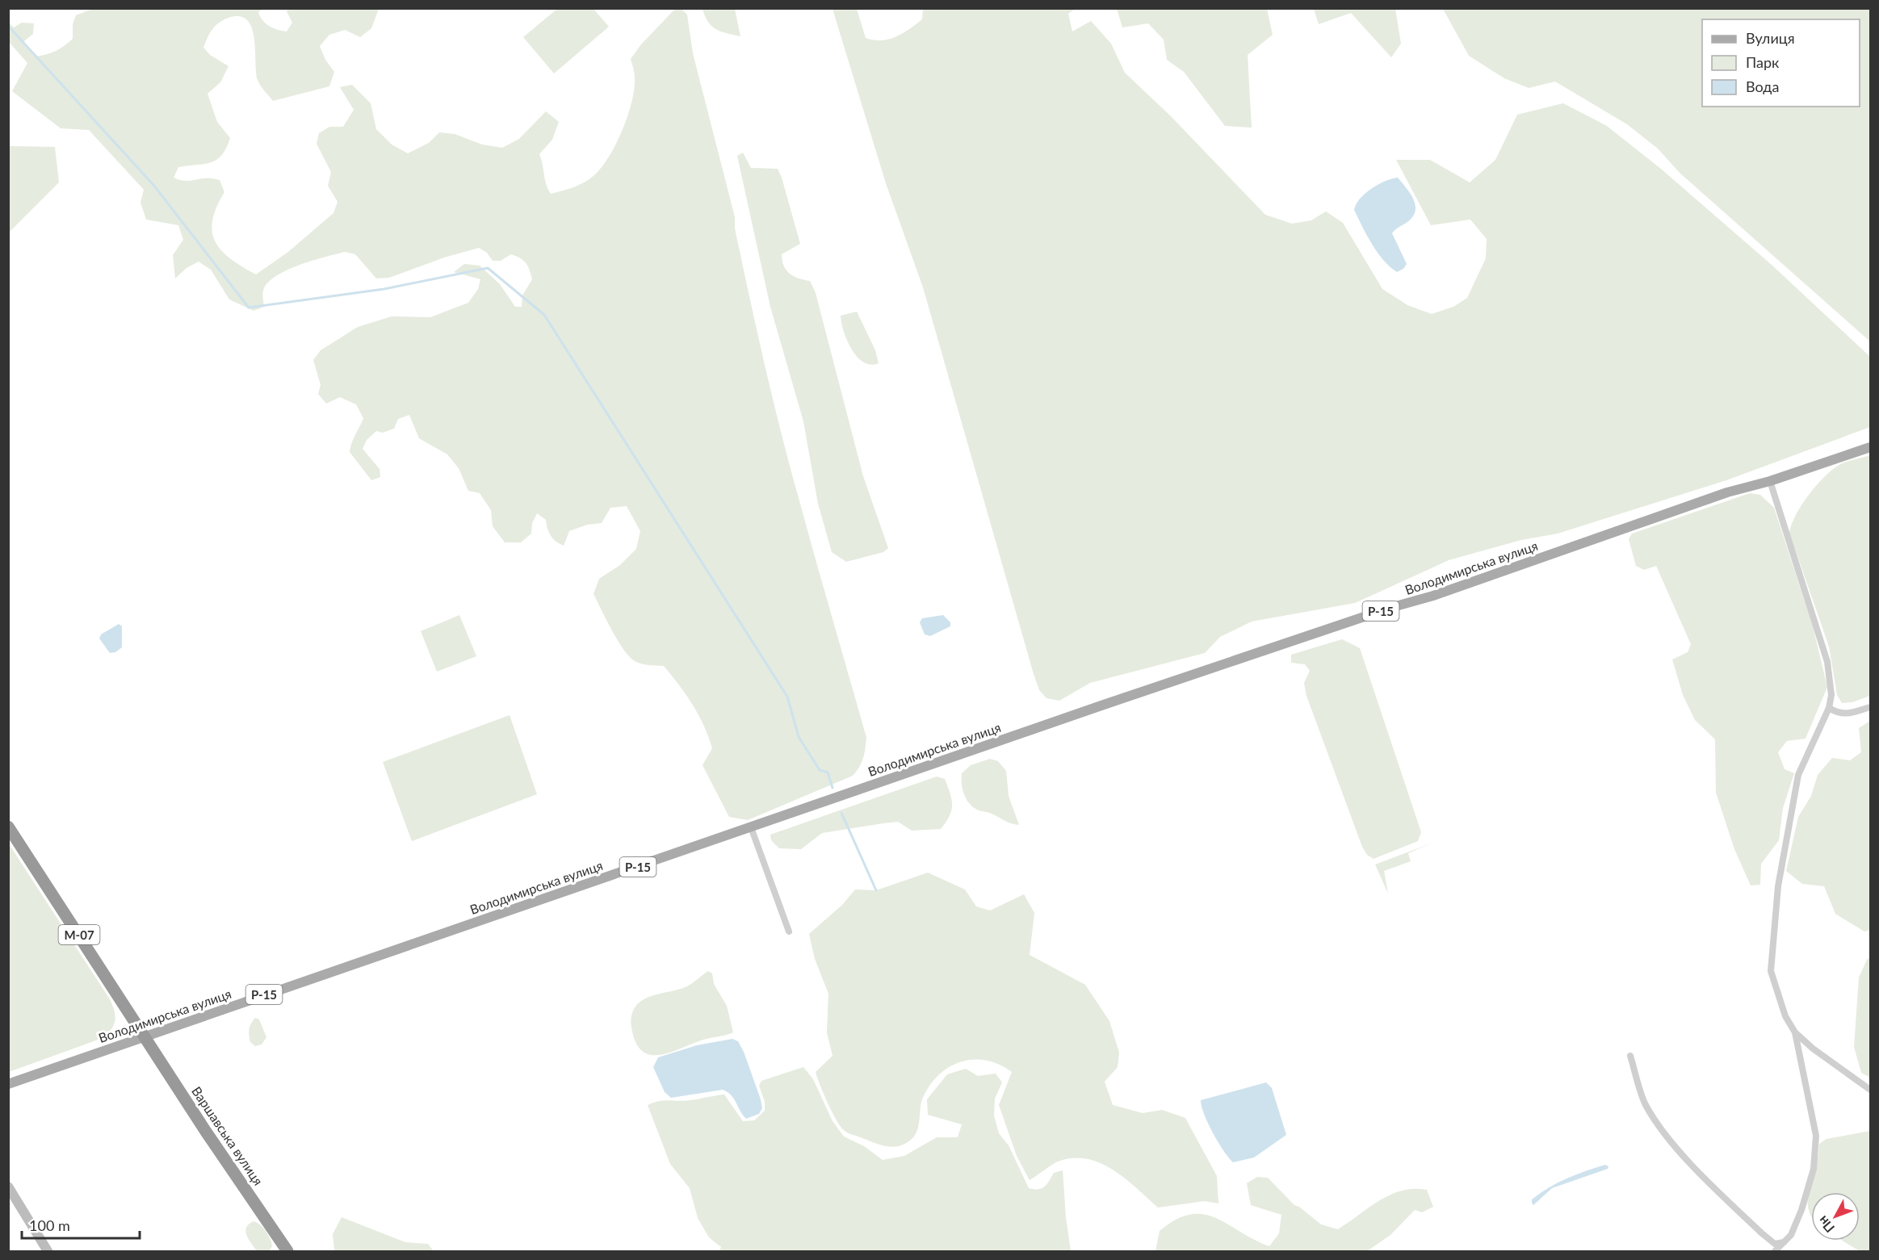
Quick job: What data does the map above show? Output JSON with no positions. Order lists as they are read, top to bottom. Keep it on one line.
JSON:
{"streets":{"highway":["М-07","Варшавська вулиця"],"main road":["Володимирська вулиця","Р-15"]},"crossings":[["Володимирська вулиця","М-07"],["Володимирська вулиця","Варшавська вулиця"],["М-07","Варшавська вулиця"]],"legend":["Вулиця","Парк","Вода"],"scale_bar":"100 m","north":"bottom left"}
